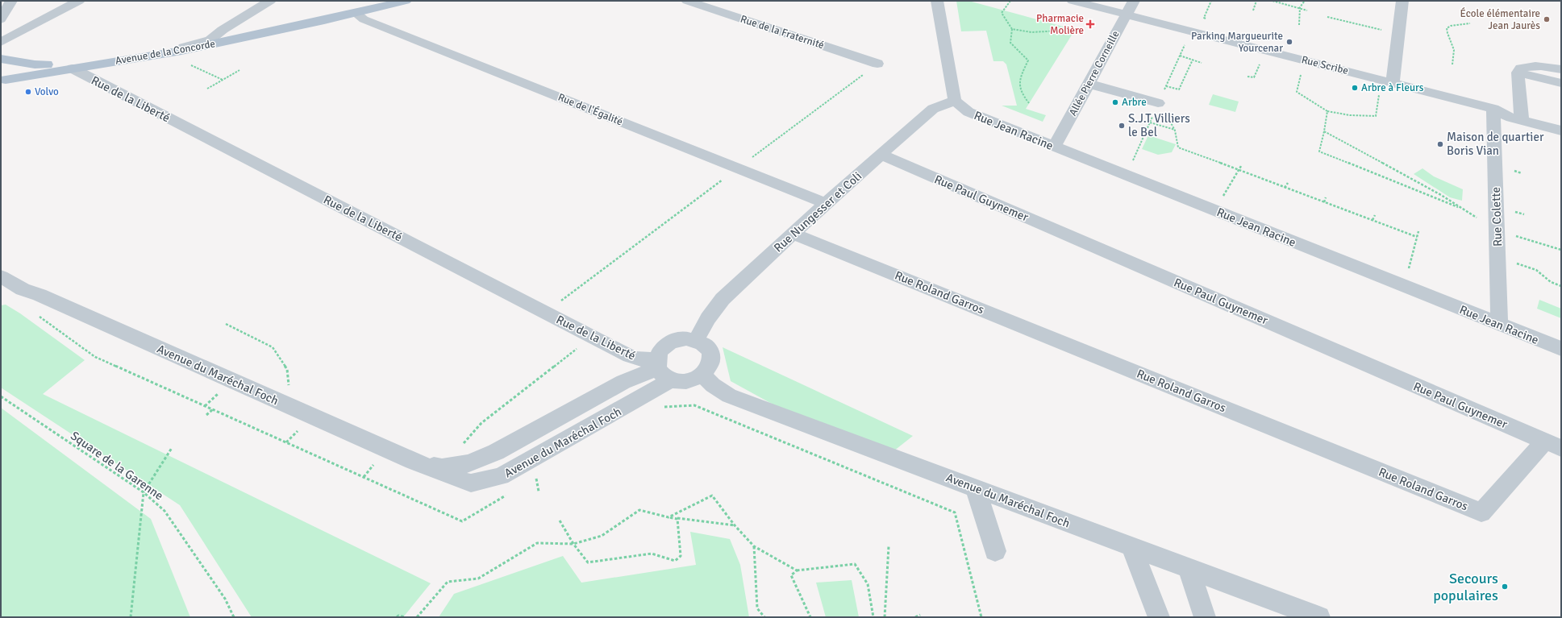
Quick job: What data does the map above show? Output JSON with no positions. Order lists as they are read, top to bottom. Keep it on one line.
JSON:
{"streets":{"main road":["Avenue de la Concorde"],"street":["Rue de la Fraternité","Rue Scribe","Allée Pierre Corneille","Rue de la Liberté","Rue de l'Égalité","Rue Jean Racine","Rue Paul Guynemer","Rue Nungesser et Coli","Rue Colette","Rue Roland Garros","Avenue du Maréchal Foch"],"path":["Square de la Garenne"]},"crossings":[["Avenue de la Concorde","Rue de la Liberté"],["Avenue de la Concorde","Rue de l'Égalité"],["Rue Scribe","Allée Pierre Corneille"],["Rue Scribe","Rue Colette"],["Allée Pierre Corneille","Rue Jean Racine"],["Rue de la Liberté","Rue Nungesser et Coli"],["Rue de la Liberté","Avenue du Maréchal Foch"],["Rue de l'Égalité","Rue Nungesser et Coli"],["Rue Jean Racine","Rue Nungesser et Coli"],["Rue Jean Racine","Rue Colette"],["Rue Paul Guynemer","Rue Nungesser et Coli"],["Rue Paul Guynemer","Rue Roland Garros"],["Rue Nungesser et Coli","Rue Roland Garros"],["Rue Nungesser et Coli","Avenue du Maréchal Foch"]],"places":{"other":["École élémentaire Jean Jaurès","Parking Margueurite Yourcenar","Arbre à Fleurs","Volvo","Arbre","S.J.T Villiers le Bel","Maison de quartier Boris Vian","Secours populaires"],"health":["Pharmacie Molière"]}}
